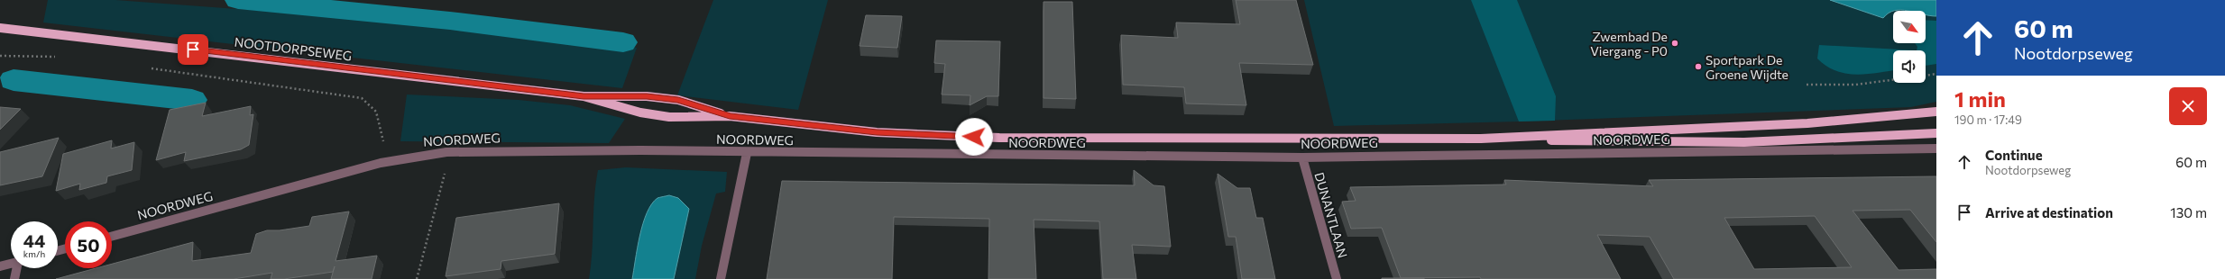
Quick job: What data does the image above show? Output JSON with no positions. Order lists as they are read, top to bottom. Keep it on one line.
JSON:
{"streets":{"main road":["NOOTDORPSEWEG","NOORDWEG"],"street":["DUNANTLAAN"]},"crossings":[["NOOTDORPSEWEG","NOORDWEG"],["NOORDWEG","DUNANTLAAN"]],"places":["Zwembad De Viergang - P0","Sportpark De Groene Wijdte"],"north":"bottom right","page":{"turn":["60 m","Nootdorpseweg"],"heading":["1 min","190 m · 17:49"],"list":[{"name":"Continue","note":"Nootdorpseweg","value":"60 m"},{"name":"Arrive at destination","value":"130 m"}],"speed":"44 km/h","limit":"50"}}
